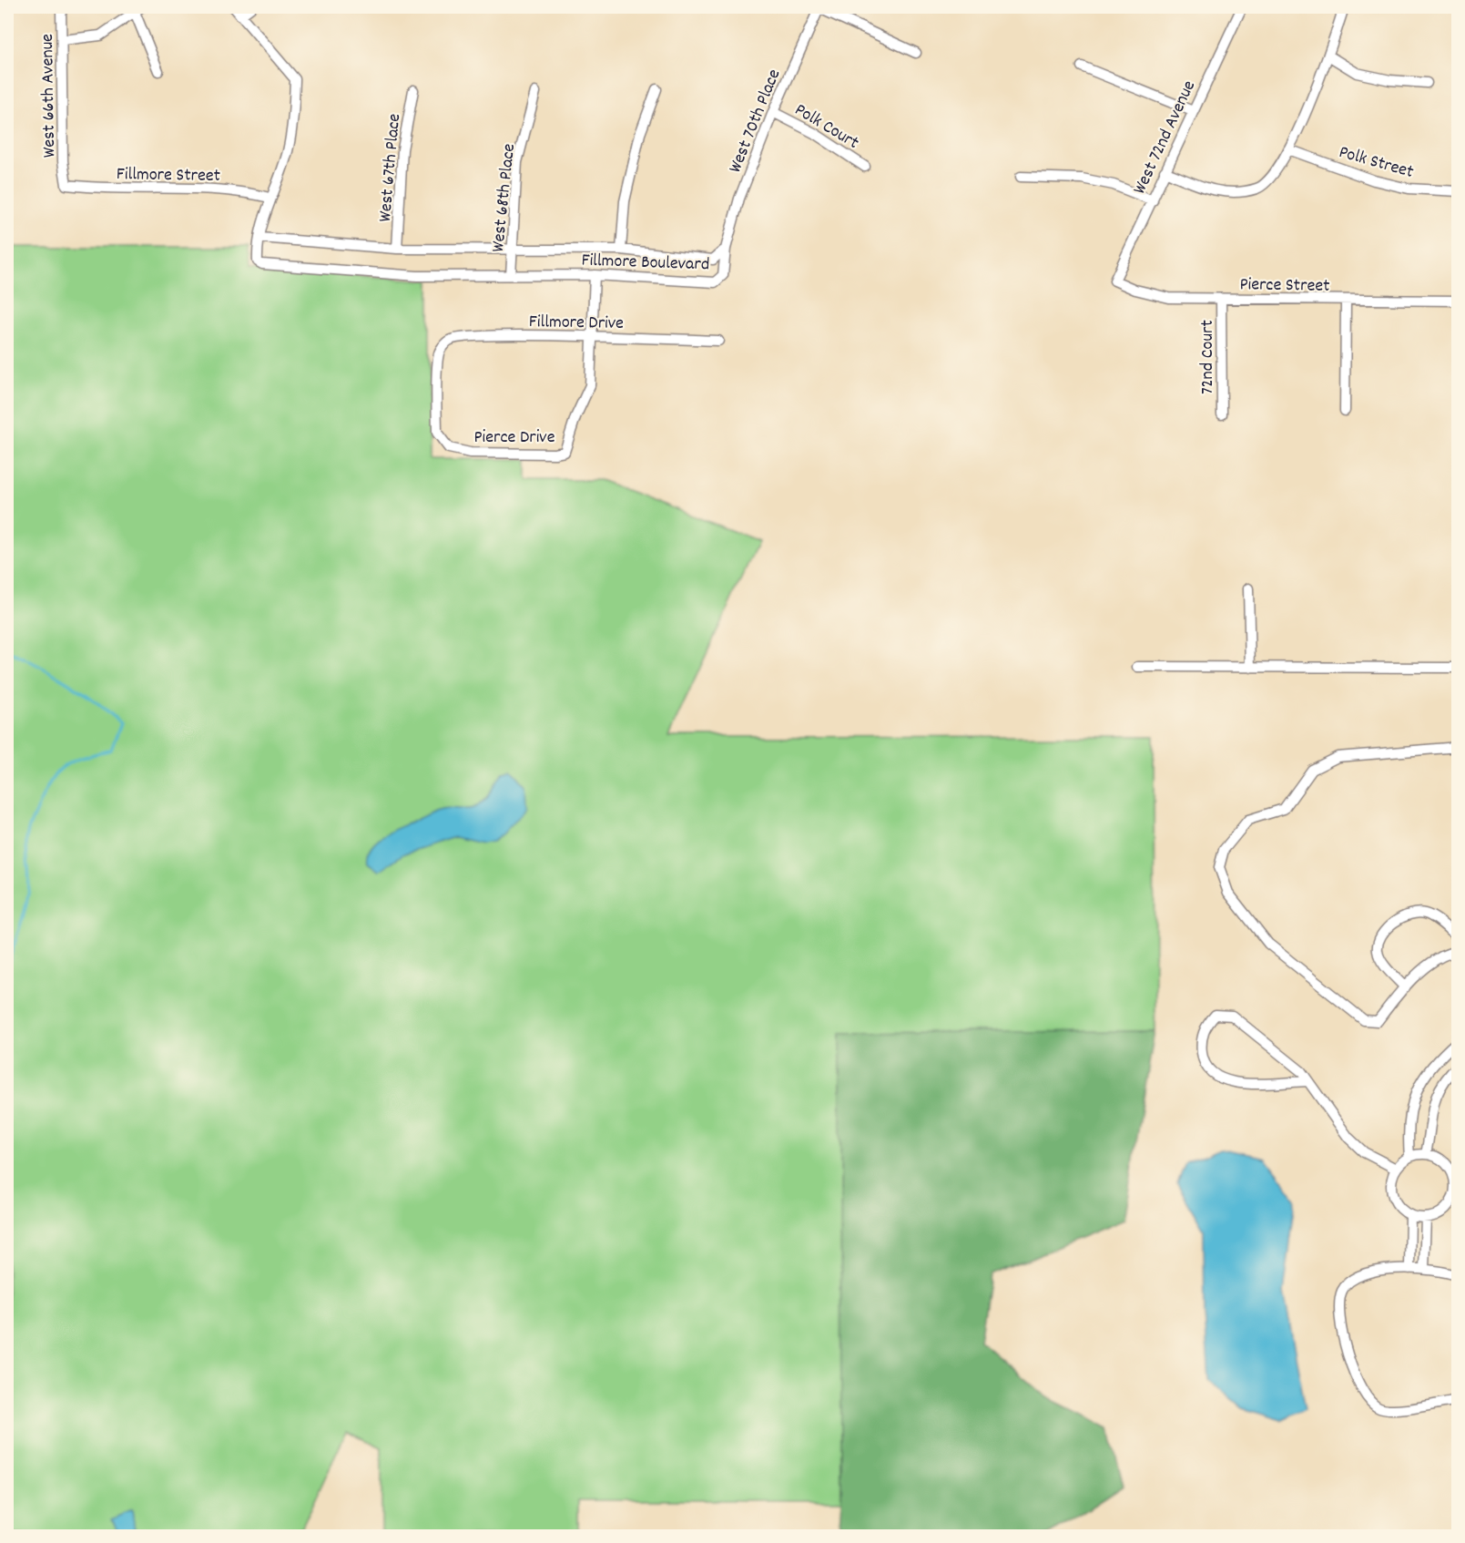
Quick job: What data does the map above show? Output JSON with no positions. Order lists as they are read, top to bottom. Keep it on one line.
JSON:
{"streets":{"street":["West 66th Avenue","West 70th Place","Polk Court","West 72nd Avenue","Polk Street","West 67th Place","Fillmore Street","West 68th Place","Fillmore Boulevard","Pierce Street","Fillmore Drive","72nd Court","Pierce Drive"]},"crossings":[["West 66th Avenue","Fillmore Street"],["West 70th Place","Polk Court"],["West 70th Place","Fillmore Boulevard"],["West 72nd Avenue","Pierce Street"],["West 67th Place","Fillmore Boulevard"],["West 68th Place","Fillmore Boulevard"],["Fillmore Boulevard","Pierce Drive"],["Pierce Street","72nd Court"],["Fillmore Drive","Pierce Drive"]]}
